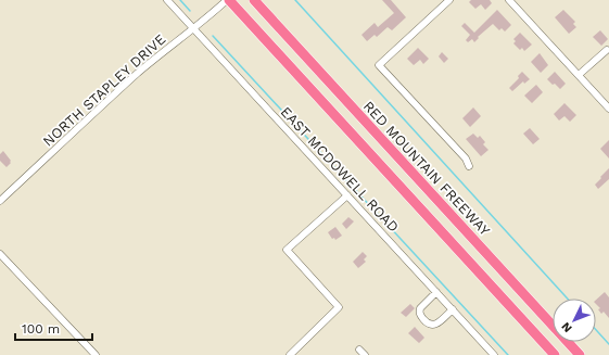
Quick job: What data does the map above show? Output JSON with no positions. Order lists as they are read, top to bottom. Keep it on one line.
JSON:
{"streets":{"highway":["RED MOUNTAIN FREEWAY"],"street":["NORTH STAPLEY DRIVE","EAST MCDOWELL ROAD"]},"crossings":[["NORTH STAPLEY DRIVE","EAST MCDOWELL ROAD"]],"scale_bar":"100 m","north":"bottom left"}
